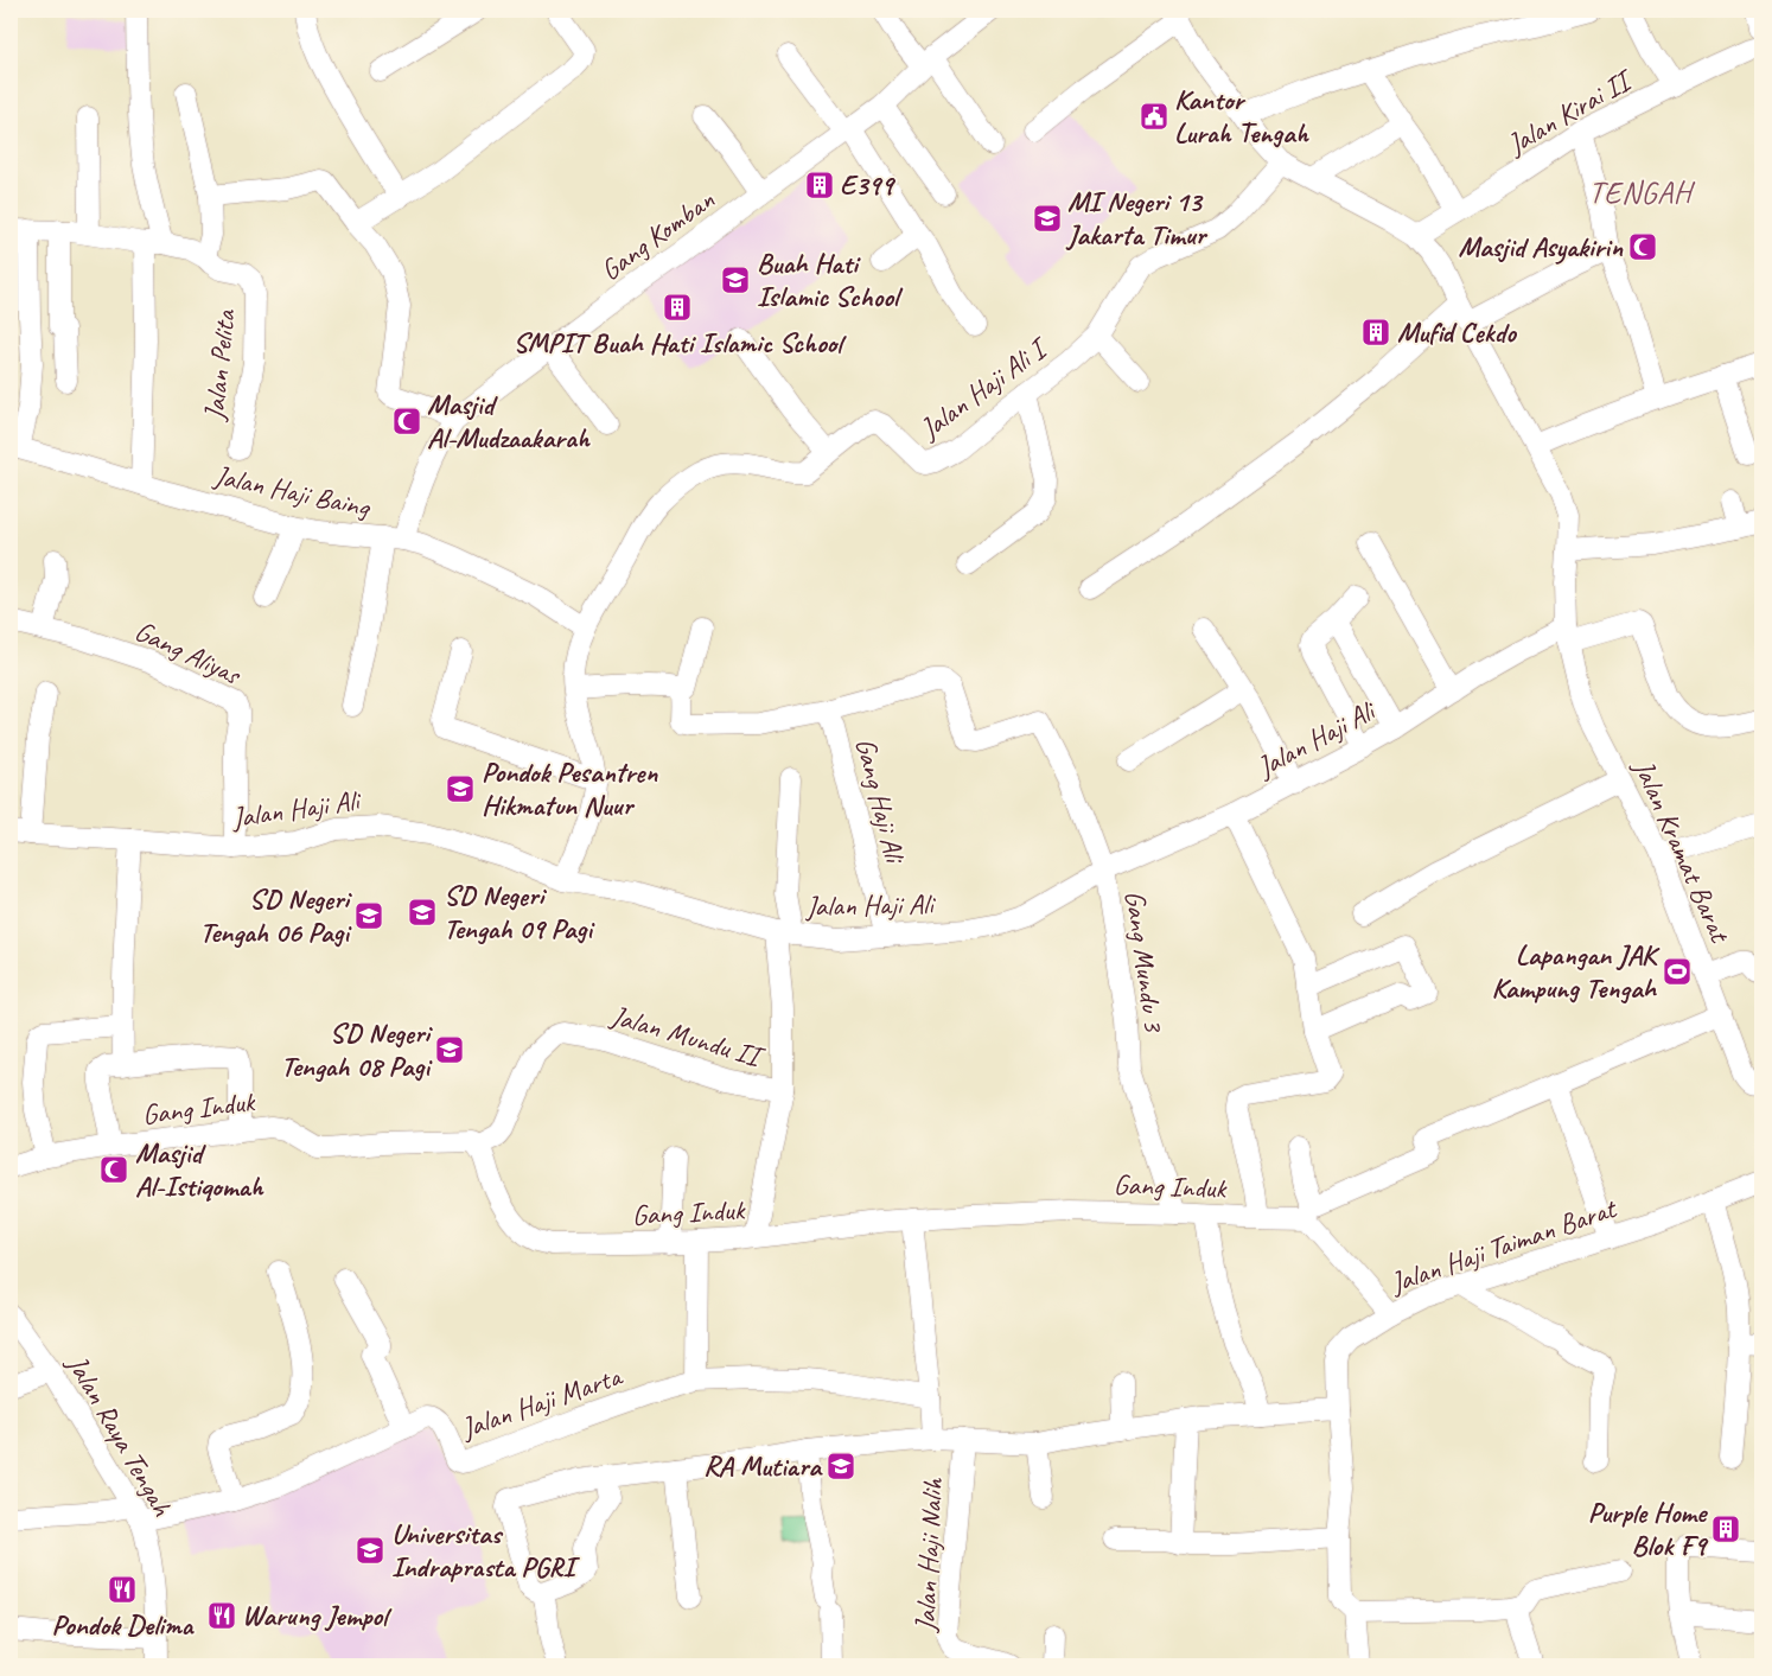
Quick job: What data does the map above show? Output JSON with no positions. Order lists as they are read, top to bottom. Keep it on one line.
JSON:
{"streets":{"street":["Jalan Kirai II","Gang Komban","Jalan Pelita","Jalan Haji Ali I","Jalan Haji Baing","Gang Aliyas","Jalan Haji Ali","Gang Haji Ali","Jalan Kramat Barat","Gang Mundu 3","Jalan Mundu II","Gang Induk","Jalan Haji Taiman Barat","Jalan Haji Marta","Jalan Raya Tengah","Jalan Haji Nalih"]},"crossings":[["Jalan Kirai II","Jalan Kramat Barat"],["Gang Komban","Jalan Haji Baing"],["Jalan Haji Ali I","Jalan Haji Baing"],["Jalan Haji Ali I","Jalan Haji Ali"],["Jalan Haji Ali I","Jalan Kramat Barat"],["Gang Aliyas","Jalan Haji Ali"],["Jalan Haji Ali","Gang Haji Ali"],["Jalan Haji Ali","Jalan Kramat Barat"],["Jalan Haji Ali","Gang Mundu 3"],["Jalan Haji Ali","Jalan Mundu II"],["Gang Haji Ali","Gang Mundu 3"],["Gang Mundu 3","Gang Induk"],["Jalan Mundu II","Gang Induk"],["Jalan Haji Marta","Jalan Raya Tengah"]],"districts":["TENGAH"],"places":{"public building":["Kantor Lurah Tengah"],"building":["E399","SMPIT Buah Hati Islamic School","Mufid Cekdo","Purple Home Blok F9"],"school or university":["MI Negeri 13 Jakarta Timur","Buah Hati Islamic School","Pondok Pesantren Hikmatun Nuur","SD Negeri Tengah 09 Pagi","SD Negeri Tengah 06 Pagi","SD Negeri Tengah 08 Pagi","RA Mutiara","Universitas Indraprasta PGRI"],"mosque":["Masjid Asyakirin","Masjid Al-Mudzaakarah","Masjid Al-Istiqomah"],"sports":["Lapangan JAK Kampung Tengah"],"restaurant":["Pondok Delima","Warung Jempol"]}}
